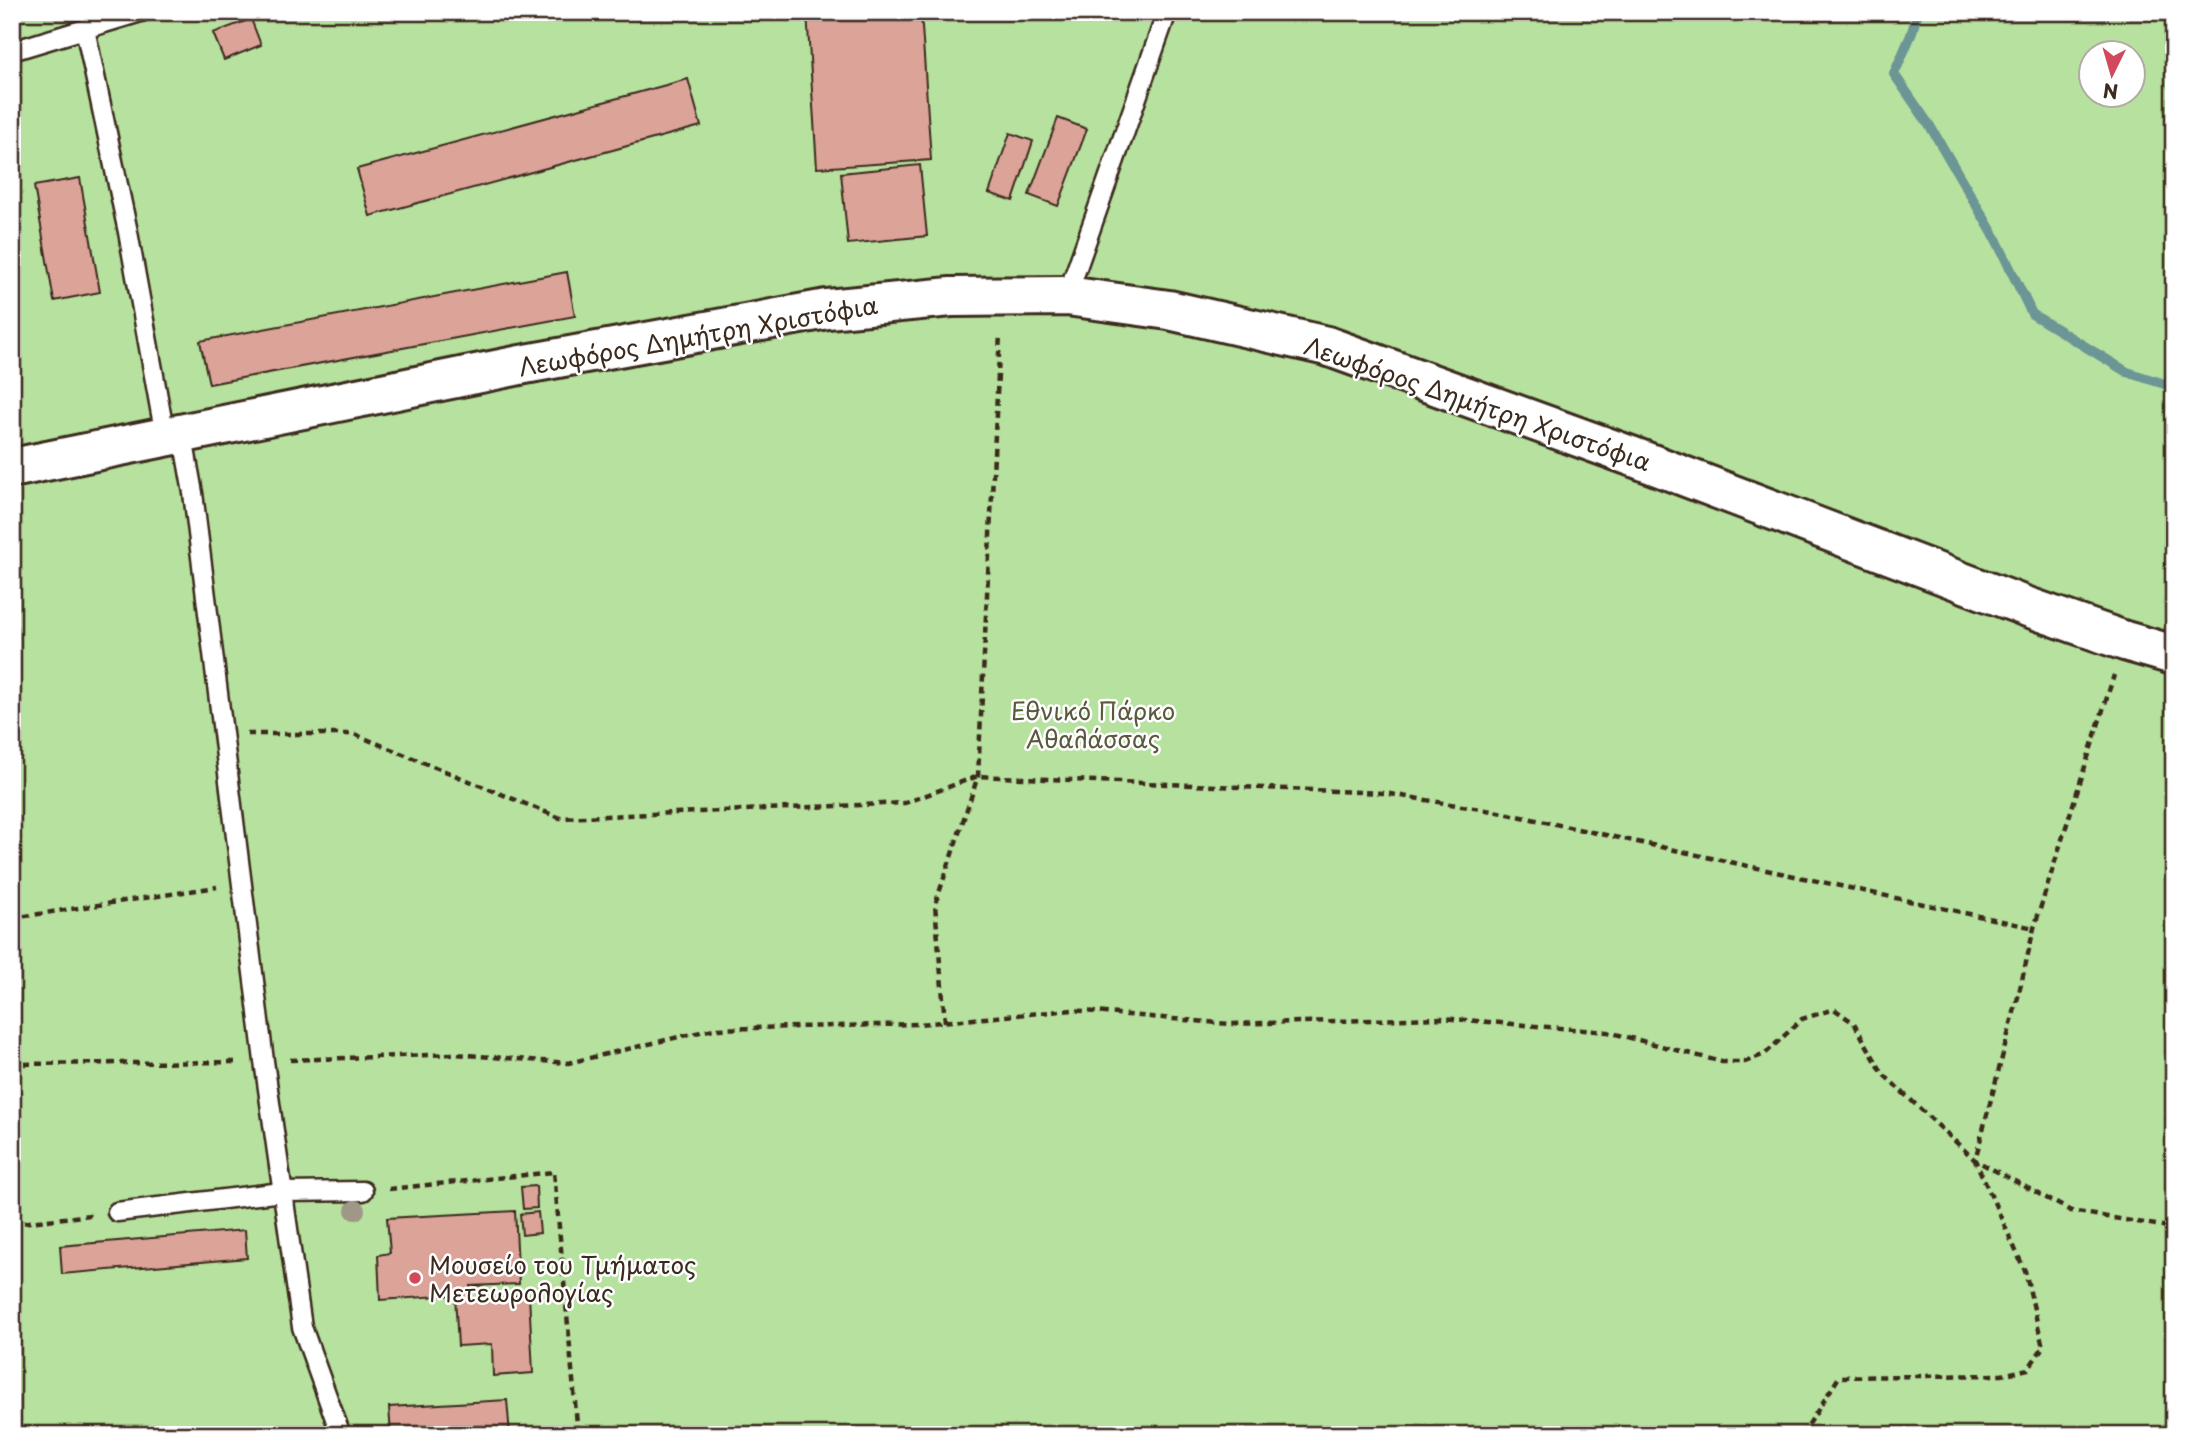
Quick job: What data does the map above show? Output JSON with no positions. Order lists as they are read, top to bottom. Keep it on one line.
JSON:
{"streets":{"main road":["Λεωφόρος Δημήτρη Χριστόφια"]},"parks":["Εθνικό Πάρκο Αθαλάσσας"],"places":["Μουσείο του Τμήματος Μετεωρολογίας"],"north":"bottom"}
